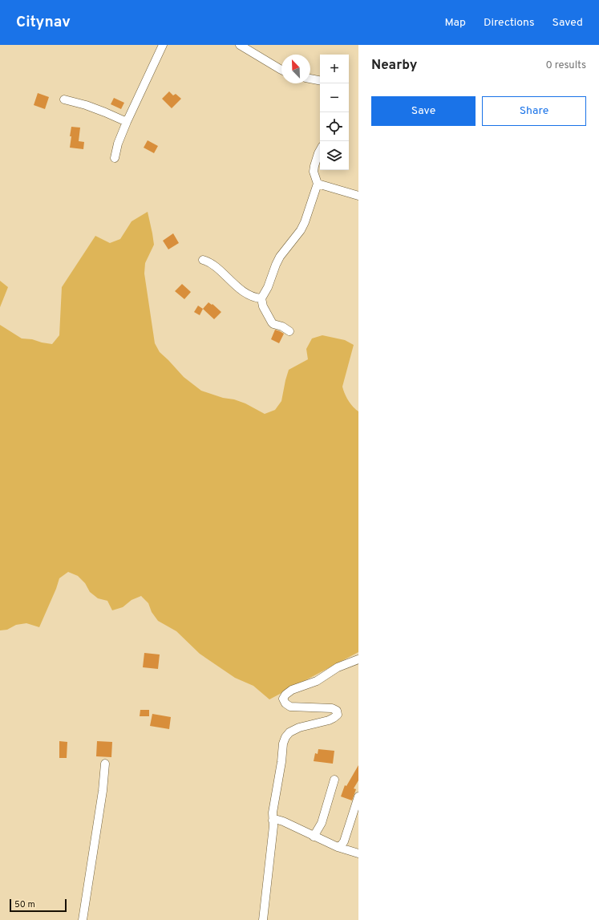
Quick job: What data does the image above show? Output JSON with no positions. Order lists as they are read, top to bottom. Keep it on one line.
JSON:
{"scale_bar":"50 m","north":"top left","page":{"header":"Citynav","nav":["Map","Directions","Saved"],"heading":["Nearby","0 results"],"map_buttons":["+","−"],"buttons":["Save","Share"],"scale":"50 m"}}
